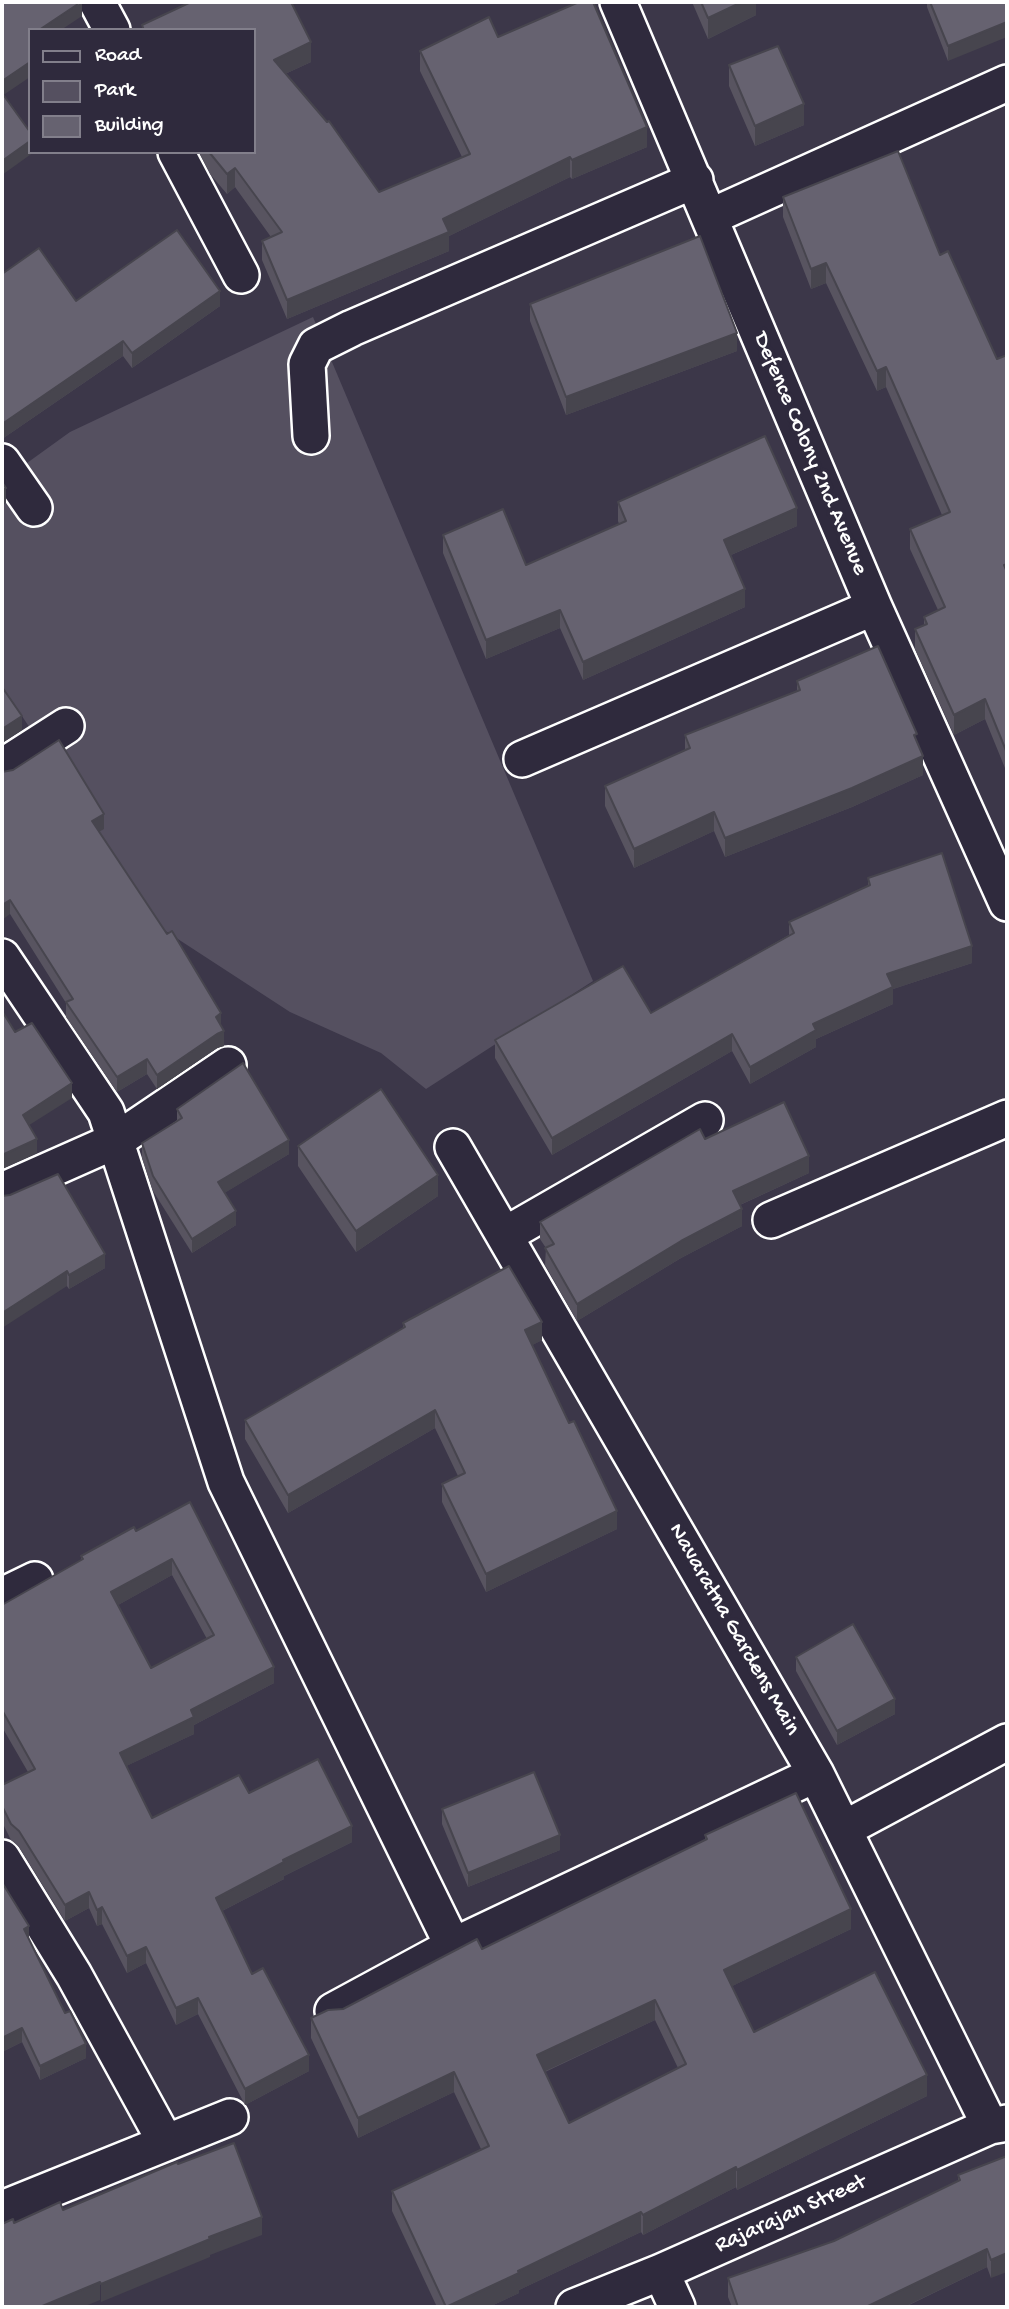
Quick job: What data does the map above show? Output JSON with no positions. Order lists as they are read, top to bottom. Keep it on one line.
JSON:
{"streets":{"street":["Defence Colony 2nd Avenue","Navaratna Gardens Main","Rajarajan Street"]},"crossings":[["Navaratna Gardens Main","Rajarajan Street"]],"legend":["Road","Park","Building"]}
